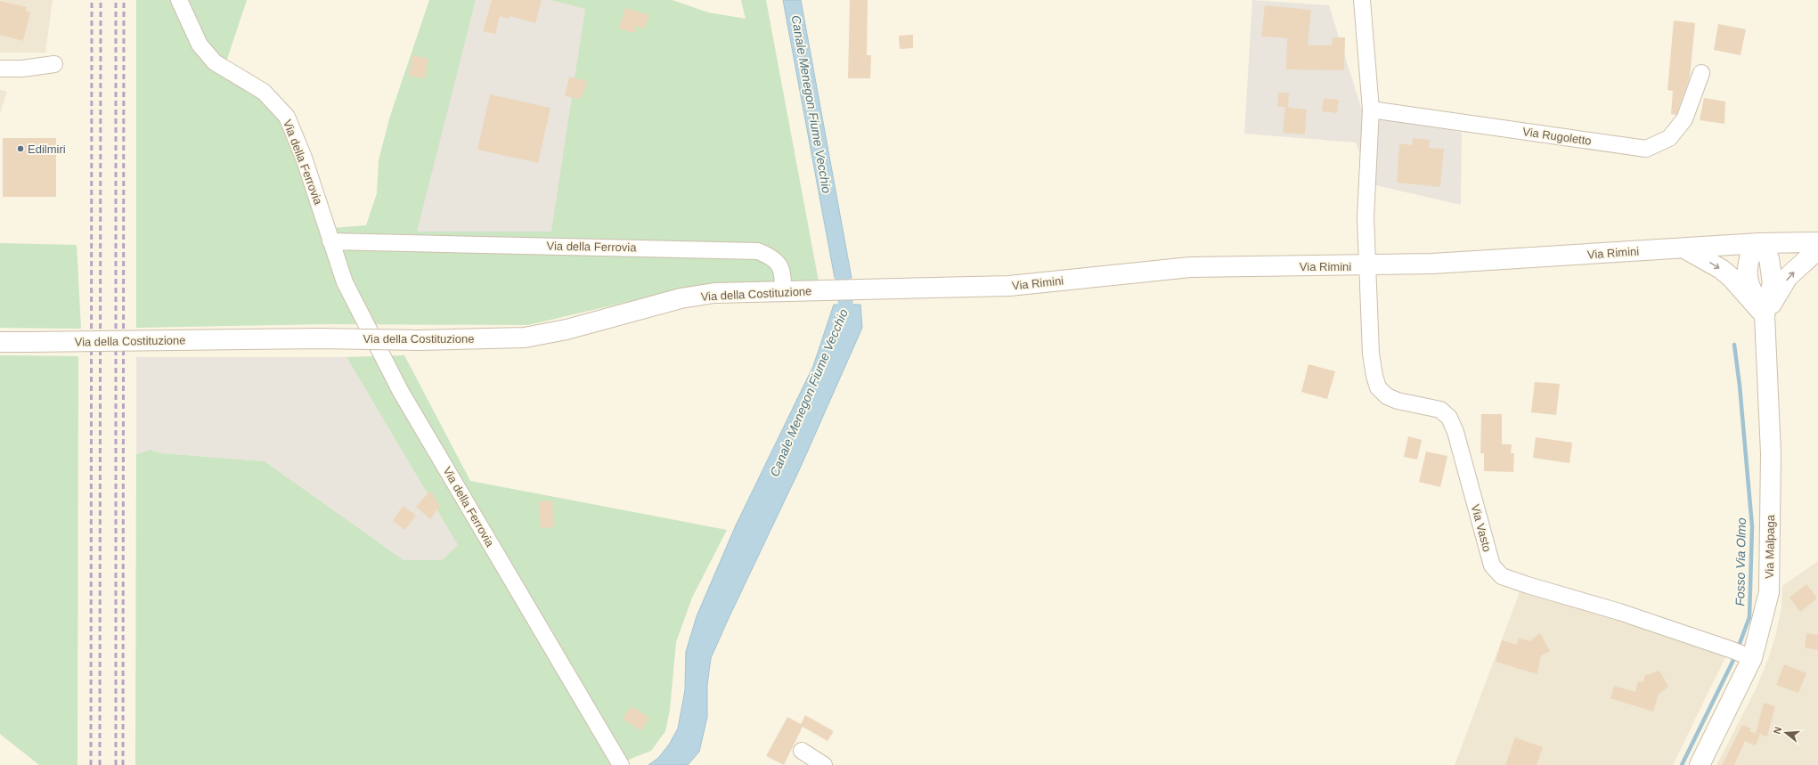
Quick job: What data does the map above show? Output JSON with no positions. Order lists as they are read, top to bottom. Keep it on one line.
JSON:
{"streets":{"main road":["Via Rimini","Via della Costituzione","Via Malpaga"],"street":["Via Rugoletto","Via della Ferrovia","Via Vasto"]},"crossings":[["Via della Ferrovia","Via della Costituzione"],["Via Rimini","Via della Costituzione"],["Via Rimini","Via Vasto"],["Via Rimini","Via Malpaga"],["Via Vasto","Via Malpaga"]],"water":["Canale Menegon Fiume Vecchio","Fosso Via Olmo"],"places":["Edilmiri"],"north":"left"}
